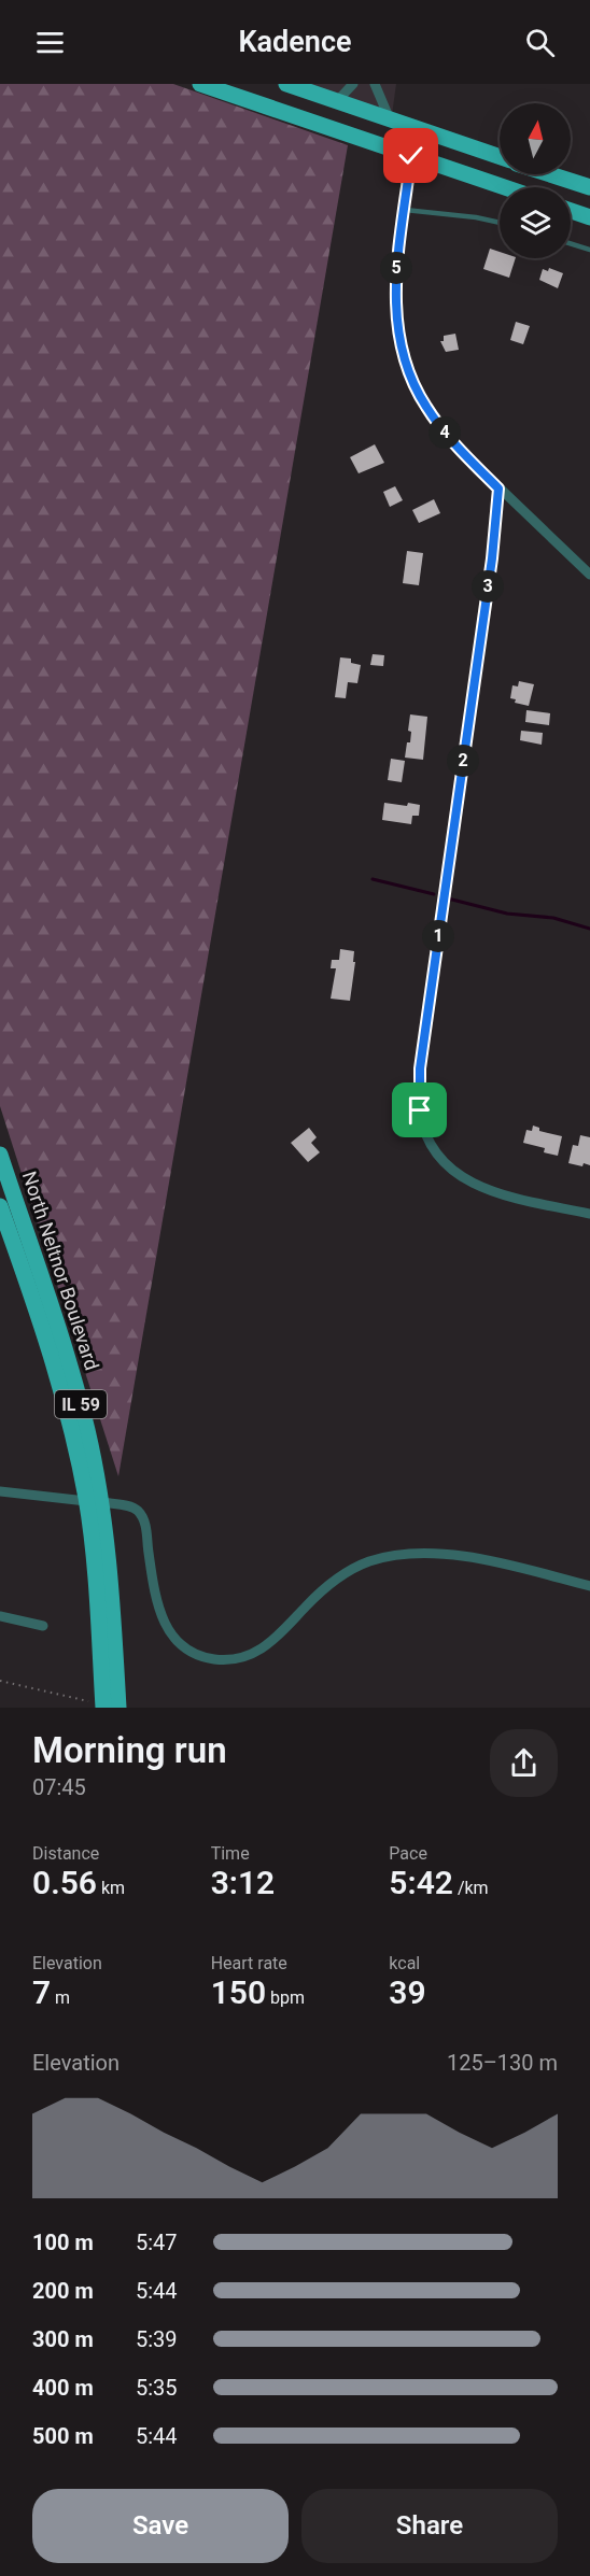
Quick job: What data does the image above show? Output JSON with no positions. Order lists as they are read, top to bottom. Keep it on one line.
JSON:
{"streets":{"main road":["North Neltnor Boulevard","IL 59"]},"north":"top","page":{"header":"Kadence","pins":["5","4","3","2","1"],"heading":["Morning run","07:45"],"stats":[["Distance","0.56 km"],["Time","3:12"],["Pace","5:42 /km"],["Elevation","7 m"],["Heart rate","150 bpm"],["kcal","39"]],"chart":["Elevation","125–130 m"],"list":[{"name":"100 m","note":"5:47"},{"name":"200 m","note":"5:44"},{"name":"300 m","note":"5:39"},{"name":"400 m","note":"5:35"},{"name":"500 m","note":"5:44"}],"buttons":["Save","Share"]}}
